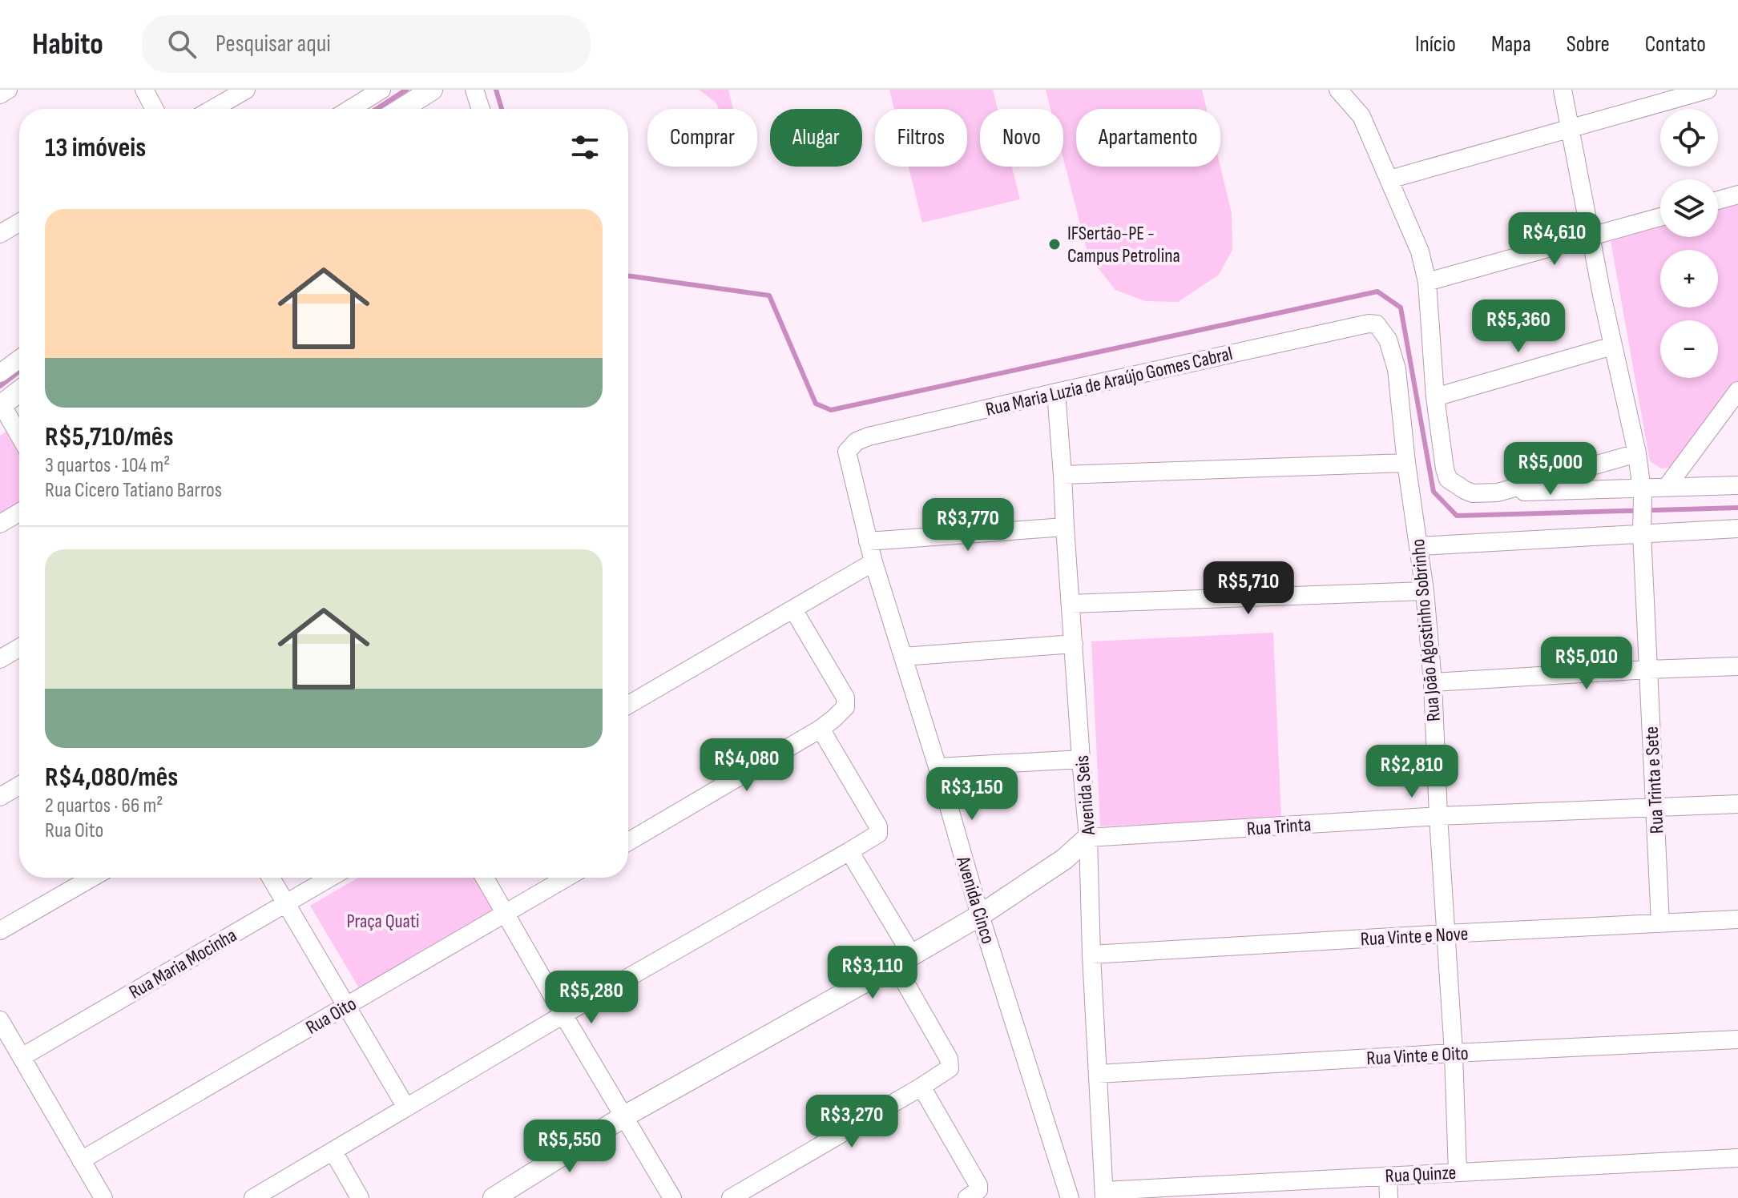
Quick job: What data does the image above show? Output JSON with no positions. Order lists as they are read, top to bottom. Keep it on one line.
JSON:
{"streets":{"street":["Rua Maria Luzia de Araújo Gomes Cabral","Rua João Agostinho Sobrinho","Rua Trinta e Sete","Avenida Seis","Rua Trinta","Avenida Cinco","Rua Vinte e Nove","Rua Maria Mocinha","Rua Oito","Rua Vinte e Oito","Rua Quinze"]},"crossings":[["Rua Maria Luzia de Araújo Gomes Cabral","Rua João Agostinho Sobrinho"],["Rua Maria Luzia de Araújo Gomes Cabral","Avenida Seis"],["Rua Maria Luzia de Araújo Gomes Cabral","Avenida Cinco"],["Rua João Agostinho Sobrinho","Rua Trinta"],["Rua João Agostinho Sobrinho","Rua Vinte e Nove"],["Rua João Agostinho Sobrinho","Rua Vinte e Oito"],["Rua João Agostinho Sobrinho","Rua Quinze"],["Rua Trinta e Sete","Rua Trinta"],["Rua Trinta e Sete","Rua Vinte e Nove"],["Avenida Seis","Rua Trinta"],["Avenida Seis","Rua Vinte e Nove"],["Avenida Seis","Rua Vinte e Oito"],["Avenida Seis","Rua Quinze"]],"parks":["Praça Quati"],"places":["IFSertão-PE - Campus Petrolina"],"page":{"header":"Habito","search":"Pesquisar aqui","nav":["Início","Mapa","Sobre","Contato"],"map_buttons":["+","−"],"chip":["Comprar","Alugar","Filtros","Novo","Apartamento"],"heading":"13 imóveis","list":[{"name":"R$5,710/mês","note":"3 quartos · 104 m² · Rua Cicero Tatiano Barros"},{"name":"R$4,080/mês","note":"2 quartos · 66 m² · Rua Oito"}],"price":["R$4,610","R$5,360","R$5,000","R$3,770","R$5,710","R$5,010","R$4,080","R$2,810","R$3,150","R$3,110","R$5,280","R$3,270","R$5,550"]}}
